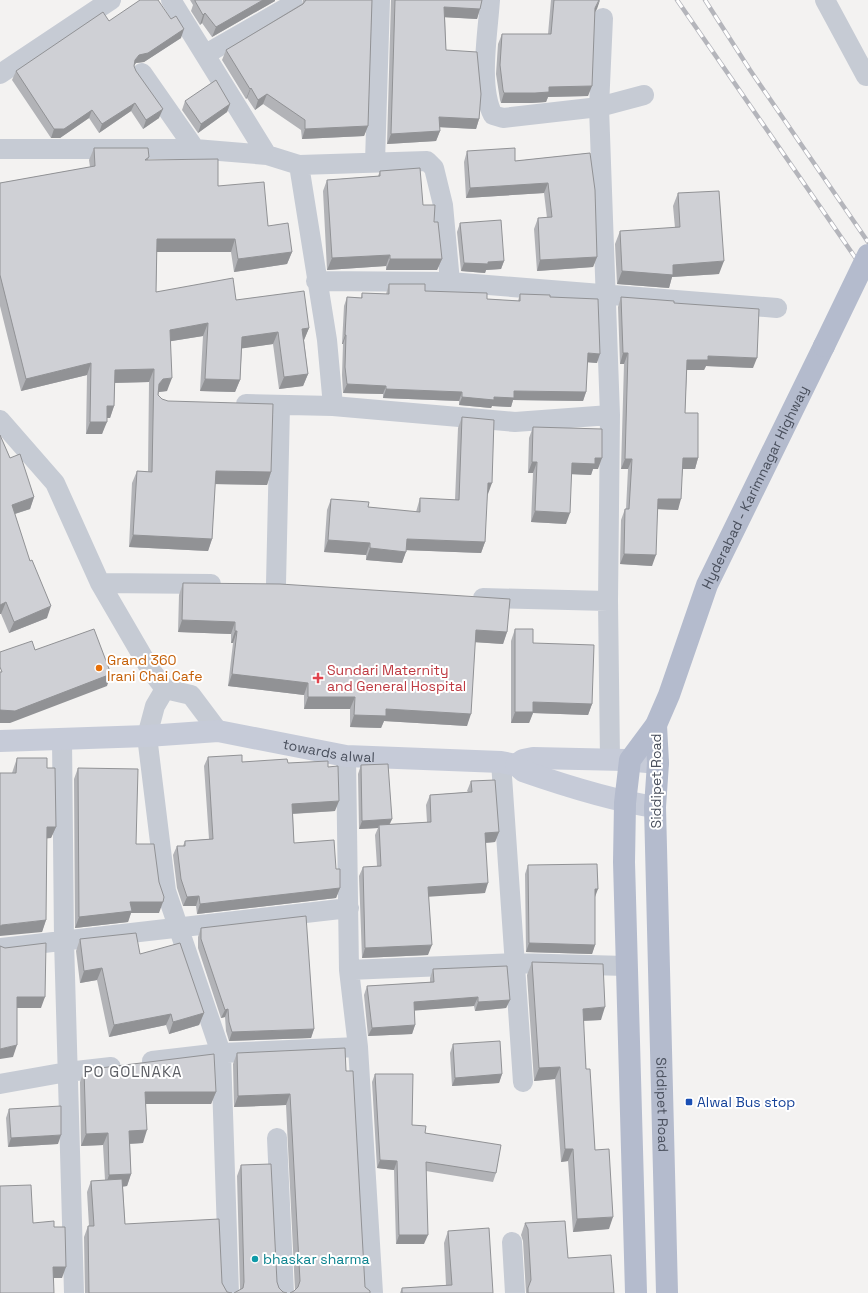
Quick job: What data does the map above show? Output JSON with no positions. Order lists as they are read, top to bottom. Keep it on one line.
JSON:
{"streets":{"main road":["Hyderabad - Karimnagar Highway","towards alwal","Siddipet Road"]},"crossings":[["Hyderabad - Karimnagar Highway","Siddipet Road"],["towards alwal","Siddipet Road"]],"districts":["PO GOLNAKA"],"places":{"other":["Grand 360 Irani Chai Cafe","bhaskar sharma"],"health":["Sundari Maternity and General Hospital"],"transit":["Alwal Bus stop"]}}
